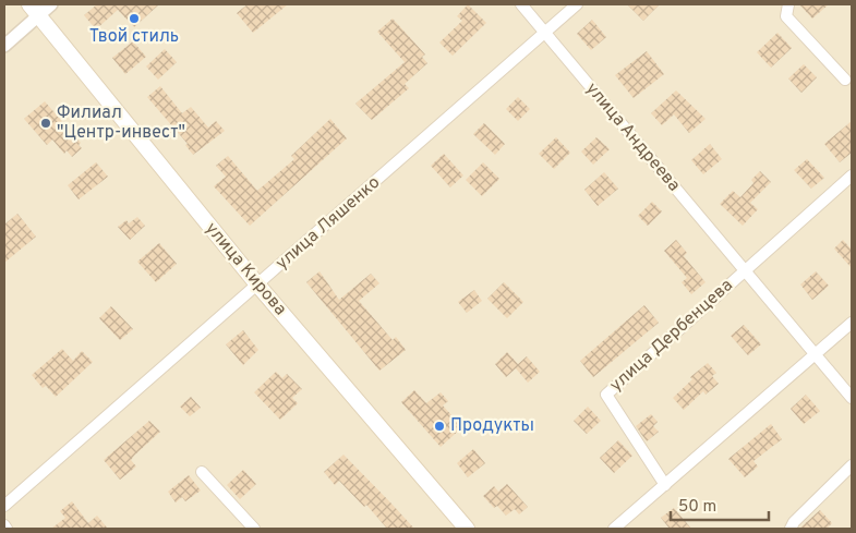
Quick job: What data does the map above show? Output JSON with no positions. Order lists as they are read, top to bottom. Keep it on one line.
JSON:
{"streets":{"main road":["улица Кирова"],"street":["улица Андреева","улица Ляшенко","улица Дербенцева"]},"crossings":[["улица Андреева","улица Ляшенко"],["улица Андреева","улица Дербенцева"],["улица Ляшенко","улица Кирова"]],"places":["Твой стиль","Филиал \"Центр-инвест\"","Продукты"],"scale_bar":"50 m"}
